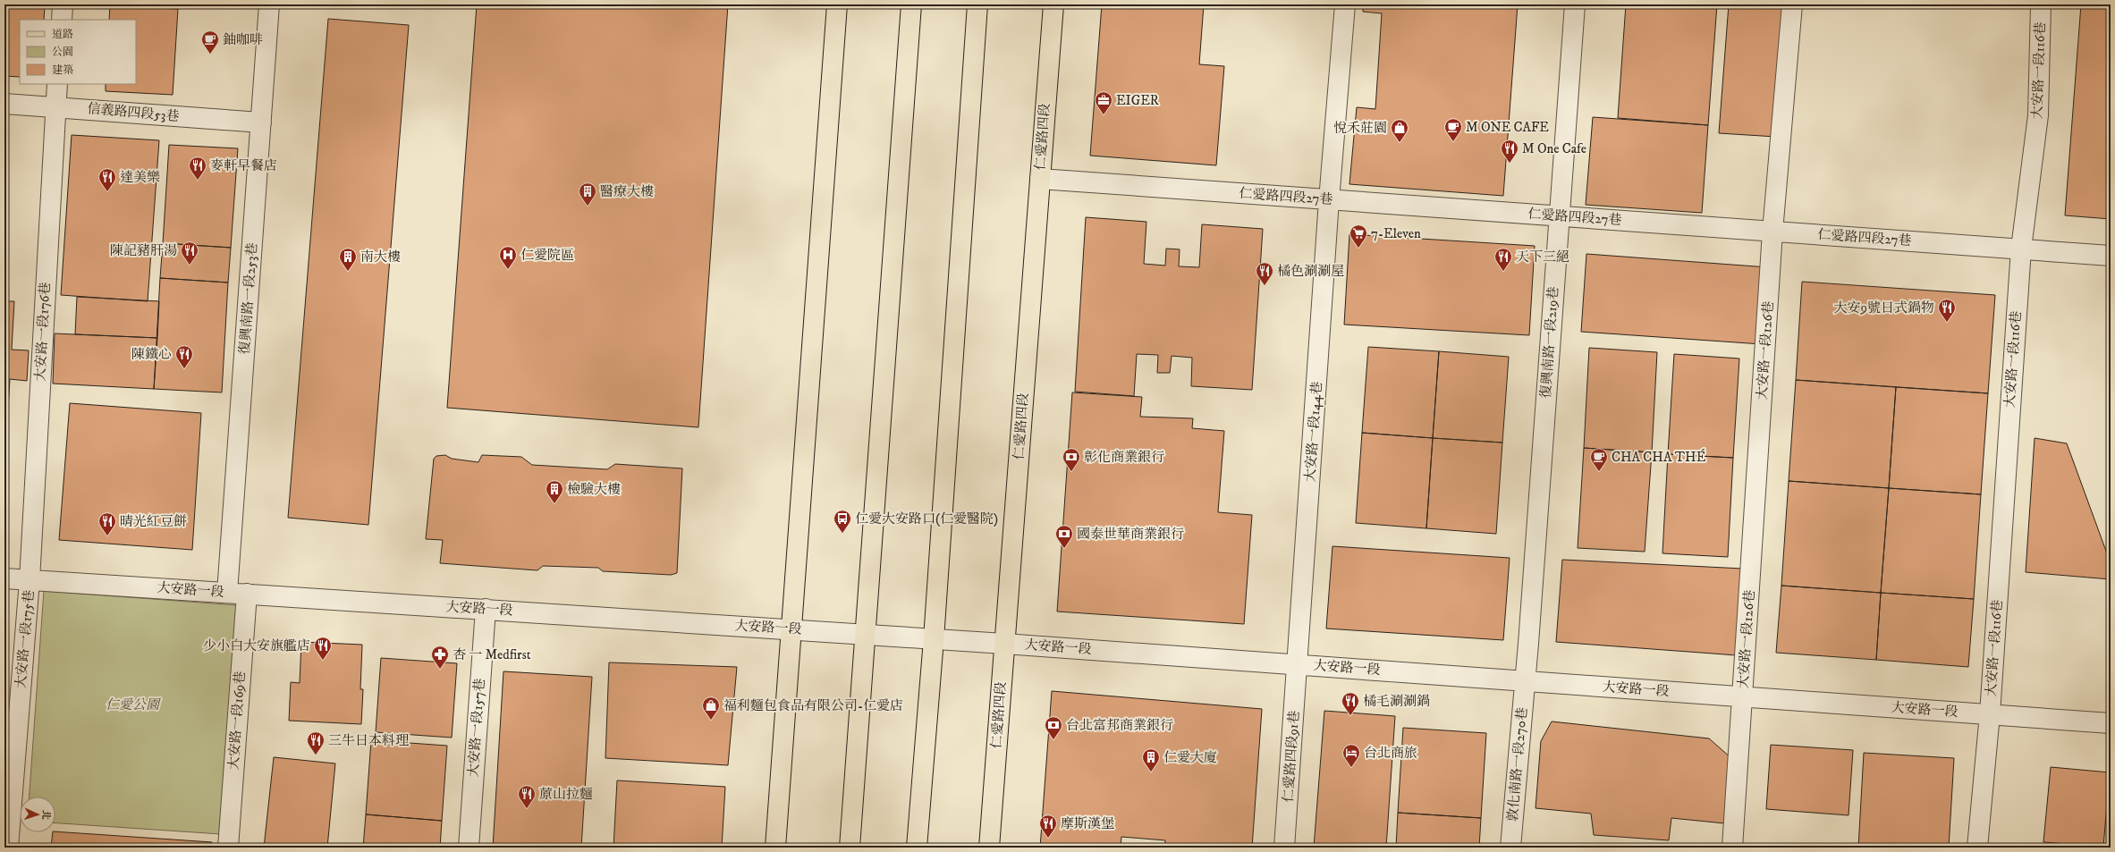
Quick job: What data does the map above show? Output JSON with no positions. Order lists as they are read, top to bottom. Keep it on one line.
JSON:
{"streets":{"main road":["仁愛路四段"],"street":["大安路一段116巷","信義路四段53巷","仁愛路四段27巷","復興南路一段253巷","大安路一段176巷","復興南路一段219巷","大安路一段126巷","大安路一段144巷","大安路一段","大安路一段175巷","大安路一段169巷","大安路一段157巷","仁愛路四段91巷","敦化南路一段270巷"]},"crossings":[["大安路一段116巷","仁愛路四段27巷"],["大安路一段116巷","大安路一段"],["信義路四段53巷","復興南路一段253巷"],["信義路四段53巷","大安路一段176巷"],["仁愛路四段","仁愛路四段27巷"],["仁愛路四段","大安路一段"],["仁愛路四段27巷","復興南路一段219巷"],["仁愛路四段27巷","大安路一段126巷"],["仁愛路四段27巷","大安路一段144巷"],["復興南路一段253巷","大安路一段"],["大安路一段176巷","大安路一段"],["大安路一段176巷","大安路一段175巷"],["復興南路一段219巷","大安路一段"],["復興南路一段219巷","敦化南路一段270巷"],["大安路一段126巷","大安路一段"],["大安路一段144巷","大安路一段"],["大安路一段144巷","仁愛路四段91巷"],["大安路一段","大安路一段175巷"],["大安路一段","大安路一段169巷"],["大安路一段","大安路一段157巷"],["大安路一段","仁愛路四段91巷"],["大安路一段","敦化南路一段270巷"]],"parks":["仁愛公園"],"places":{"cafe":["鈾咖啡","M ONE CAFE","CHA CHA THÉ"],"office":["EIGER"],"shop":["悅禾莊園","福利麵包食品有限公司-仁愛店"],"restaurant":["M One Cafe","麥軒早餐店","達美樂","陳記豬肝湯","天下三絕","橘色涮涮屋","大安9號日式鍋物","陳鐵心","晴光紅豆餅","少小白大安旗艦店","橘毛涮涮鍋","三牛日本料理","蒝山拉麵","摩斯漢堡"],"building":["醫療大樓","南大樓","檢驗大樓","仁愛大廈"],"supermarket":["7-Eleven"],"hospital":["仁愛院區"],"bank":["彰化商業銀行","國泰世華商業銀行","台北富邦商業銀行"],"bus stop":["仁愛大安路口(仁愛醫院)"],"pharmacy":["杏 一 Medfirst"],"hotel":["台北商旅"]},"legend":["道路","公園","建築"],"north":"right"}
